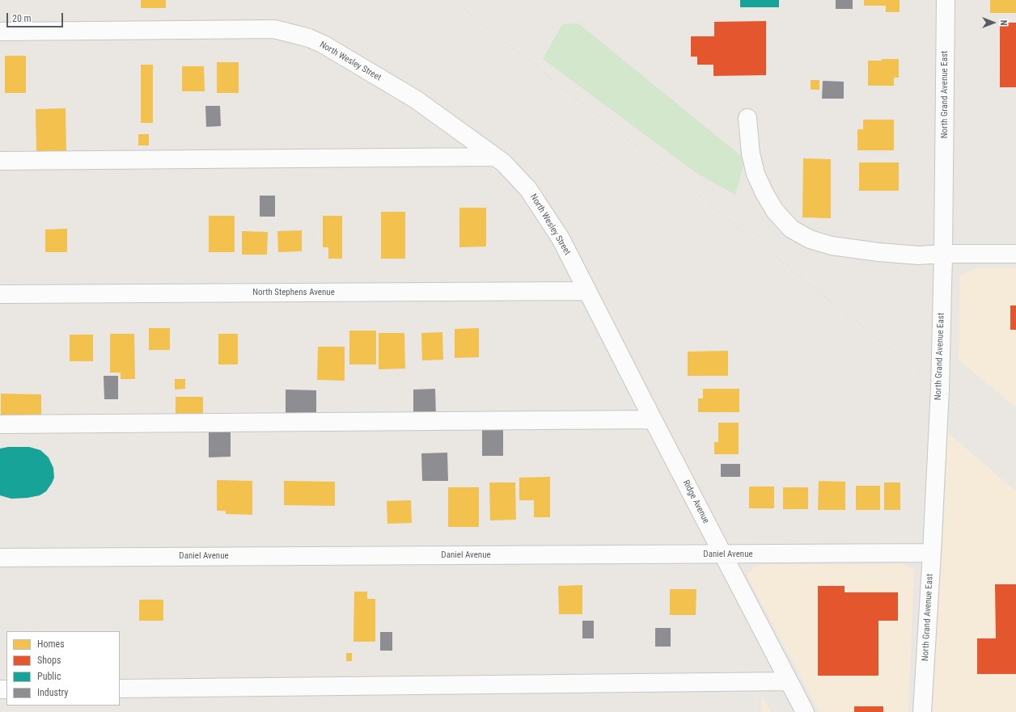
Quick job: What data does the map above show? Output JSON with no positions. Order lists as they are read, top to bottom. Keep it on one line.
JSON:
{"streets":{"street":["North Wesley Street","North Grand Avenue East","North Stephens Avenue","Ridge Avenue","Daniel Avenue"]},"crossings":[["North Wesley Street","North Stephens Avenue"],["North Wesley Street","Ridge Avenue"],["North Grand Avenue East","Daniel Avenue"],["North Stephens Avenue","Ridge Avenue"],["Ridge Avenue","Daniel Avenue"]],"legend":["Homes","Shops","Public","Industry"],"scale_bar":"20 m","north":"right"}
